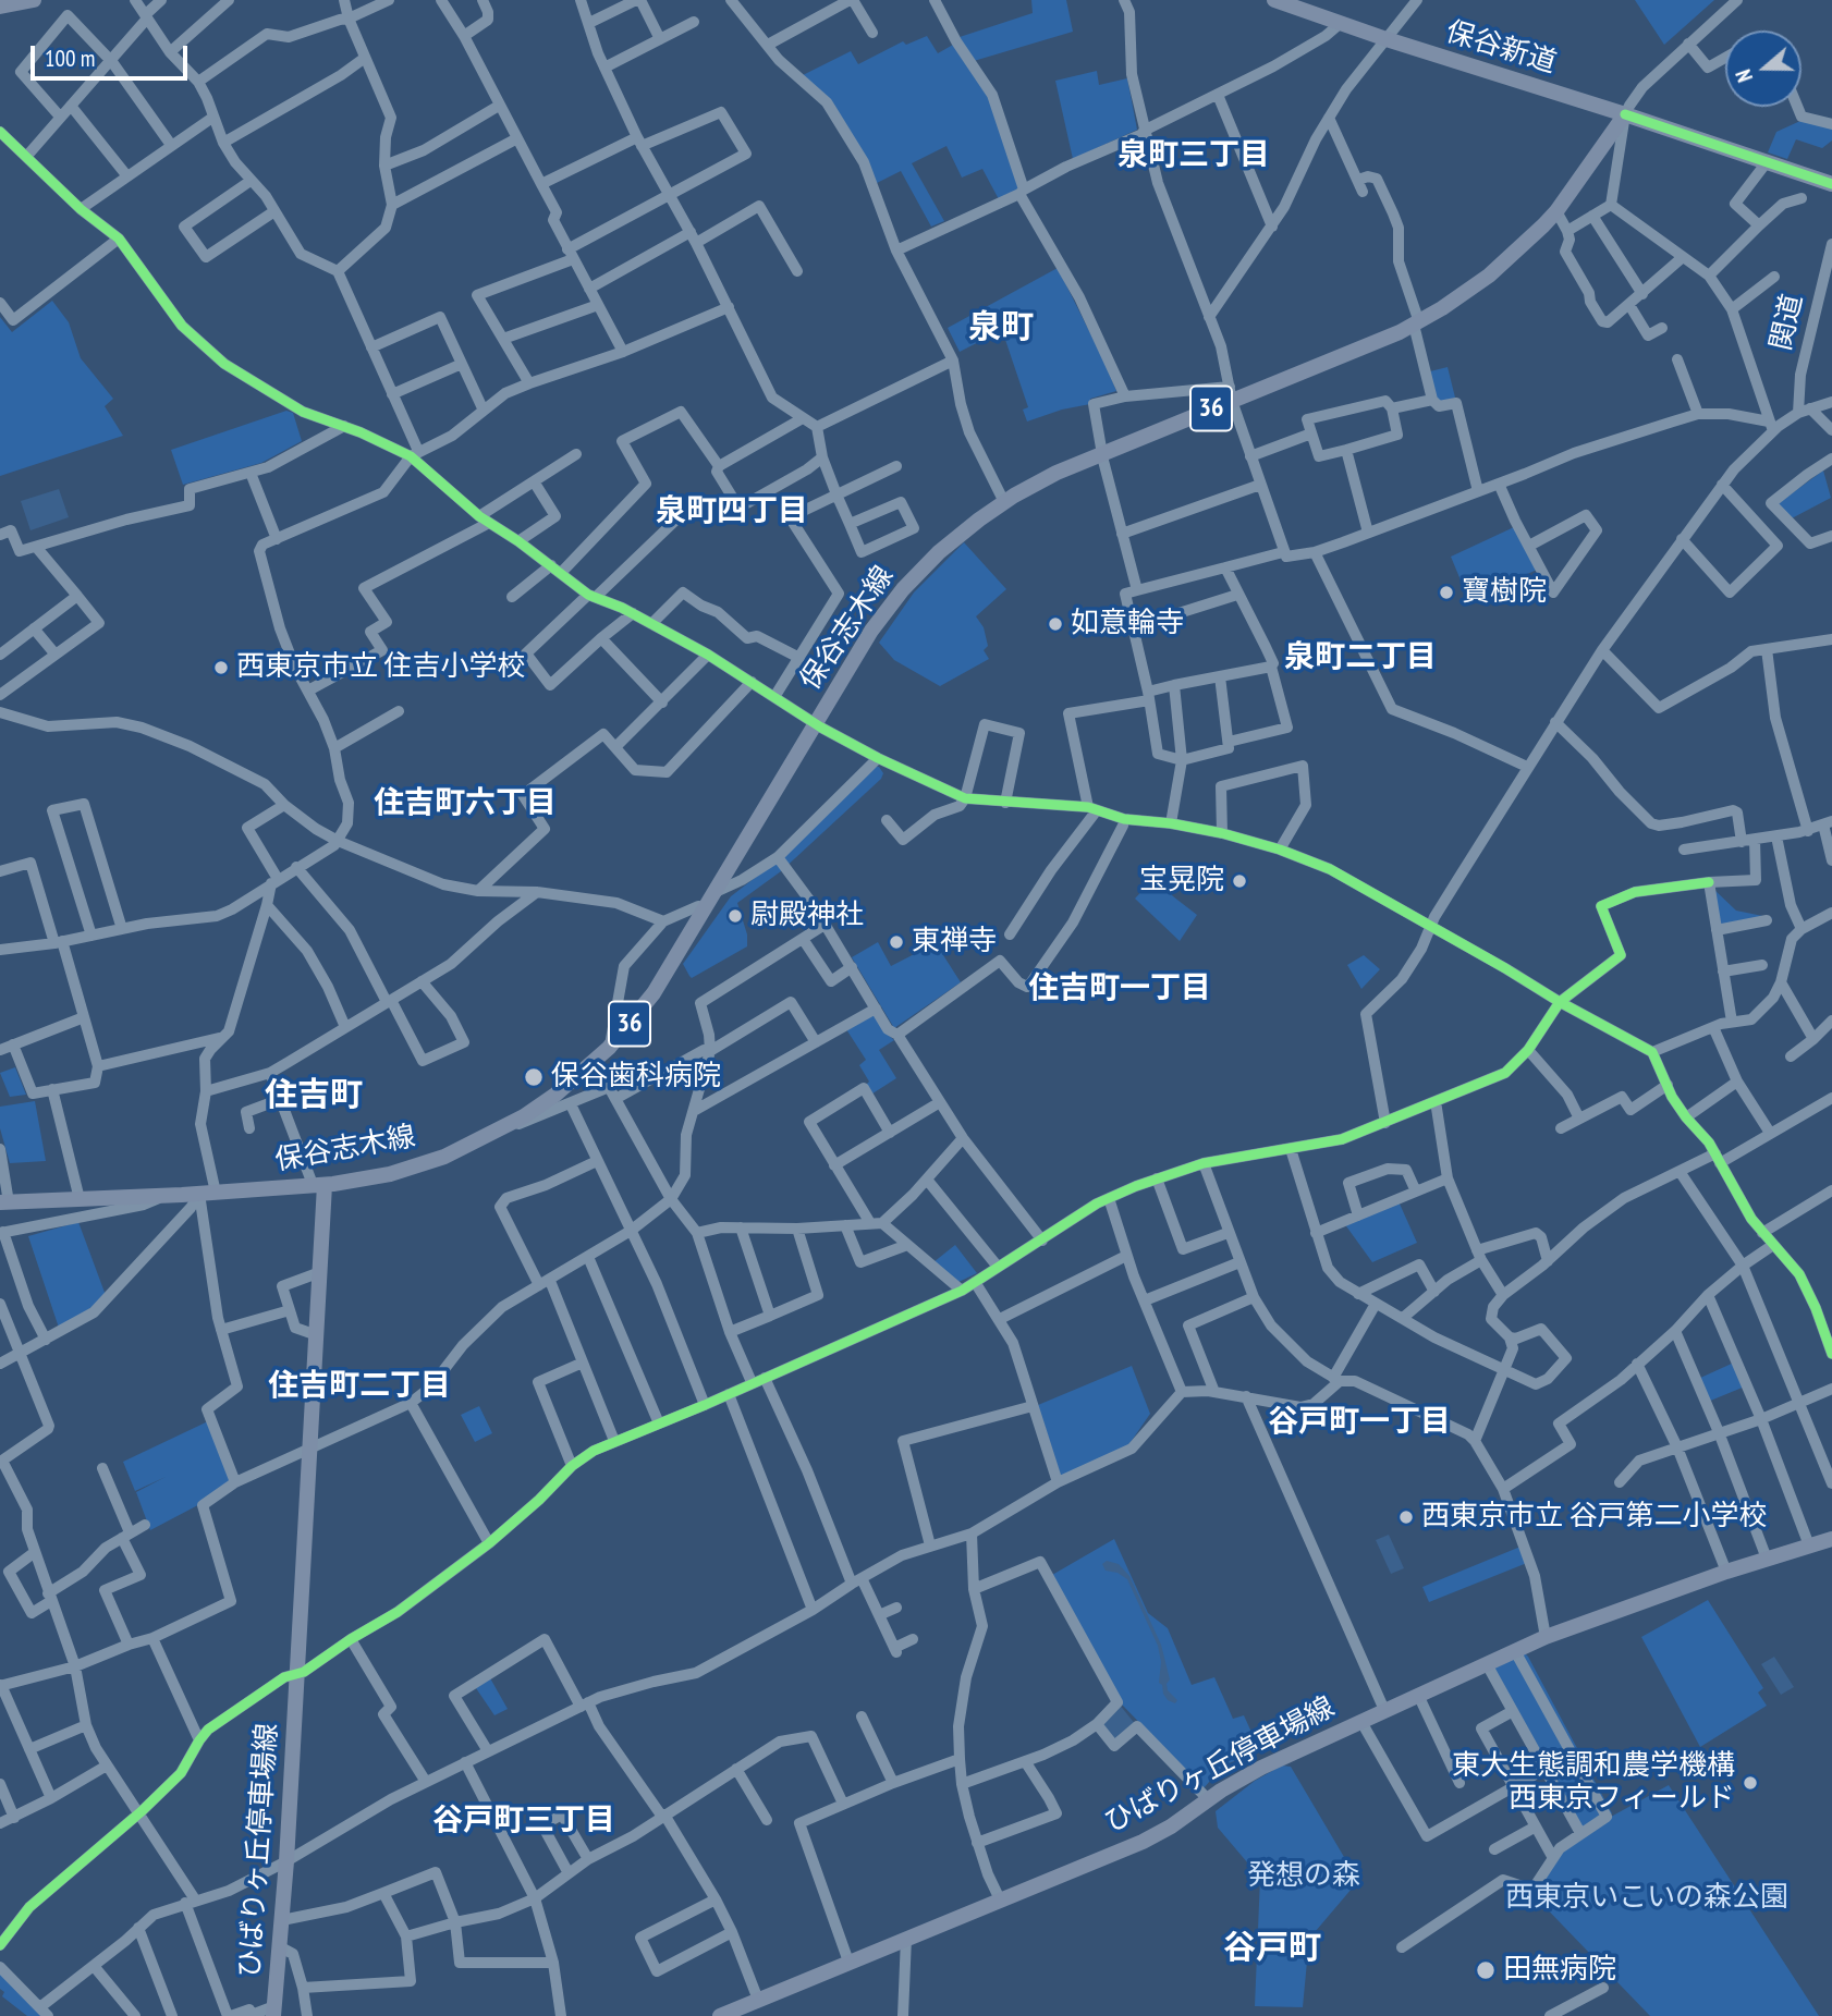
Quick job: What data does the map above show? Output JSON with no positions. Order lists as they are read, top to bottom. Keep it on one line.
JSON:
{"streets":{"main road":["保谷新道","36","保谷志木線","ひばりヶ丘停車場線"],"street":["関道"]},"crossings":[["保谷新道","保谷志木線"],["保谷志木線","ひばりヶ丘停車場線"]],"districts":["泉町三丁目","泉町","泉町四丁目","泉町二丁目","住吉町六丁目","住吉町一丁目","住吉町","住吉町二丁目","谷戸町一丁目","谷戸町三丁目","谷戸町"],"parks":["発想の森","西東京いこいの森公園"],"places":["寶樹院","如意輪寺","西東京市立 住吉小学校","宝晃院","尉殿神社","東禅寺","保谷歯科病院","西東京市立 谷戸第二小学校","東大生態調和農学機構 西東京フィールド","田無病院"],"scale_bar":"100 m","north":"left"}
